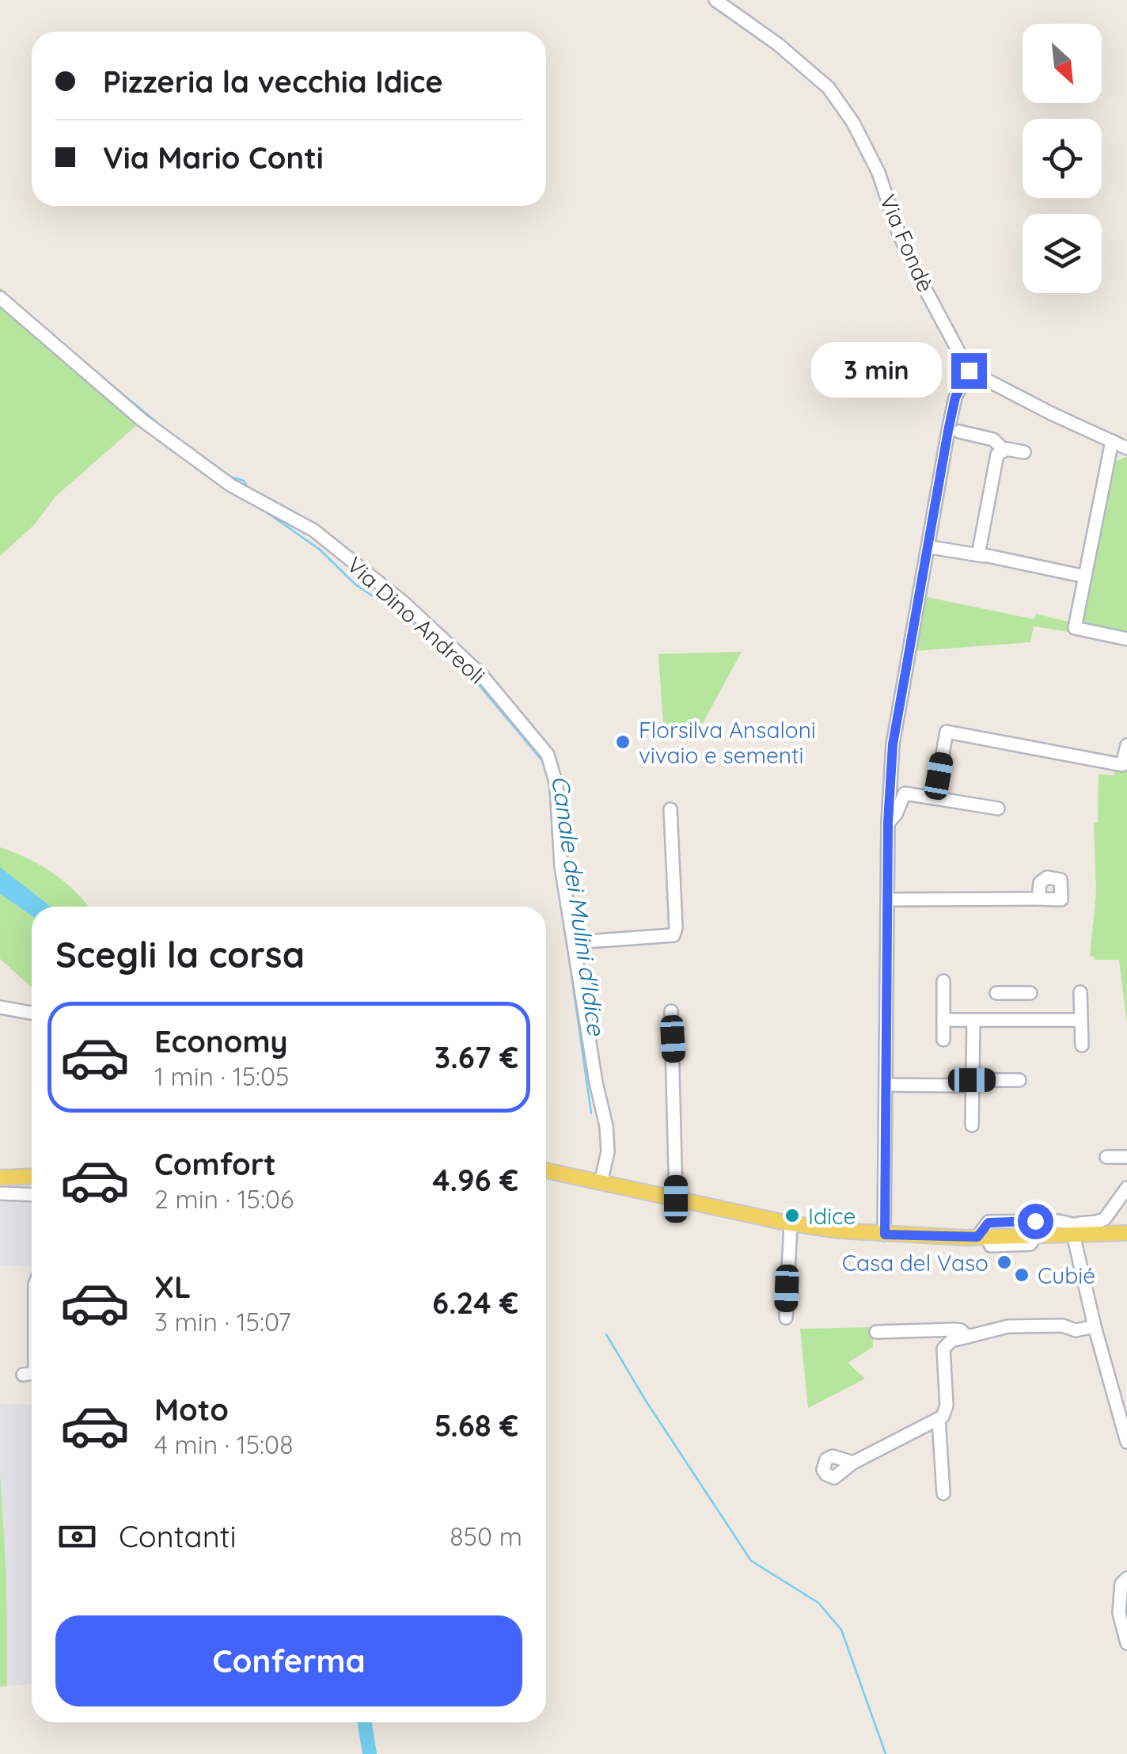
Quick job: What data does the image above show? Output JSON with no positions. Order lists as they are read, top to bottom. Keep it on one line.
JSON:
{"streets":{"street":["Via Fondè","Via Dino Andreoli"]},"water":["Canale dei Mulini d'Idice"],"places":["Florsilva Ansaloni vivaio e sementi","Idice","Casa del Vaso","Cubié"],"north":"bottom right","page":{"banner":["Pizzeria la vecchia Idice","Via Mario Conti"],"bubble":"3 min","heading":"Scegli la corsa","list":[{"name":"Economy","note":"1 min · 15:05","value":"3.67 €"},{"name":"Comfort","note":"2 min · 15:06","value":"4.96 €"},{"name":"XL","note":"3 min · 15:07","value":"6.24 €"},{"name":"Moto","note":"4 min · 15:08","value":"5.68 €"}],"pay":["Contanti","850 m"],"buttons":"Conferma"}}
